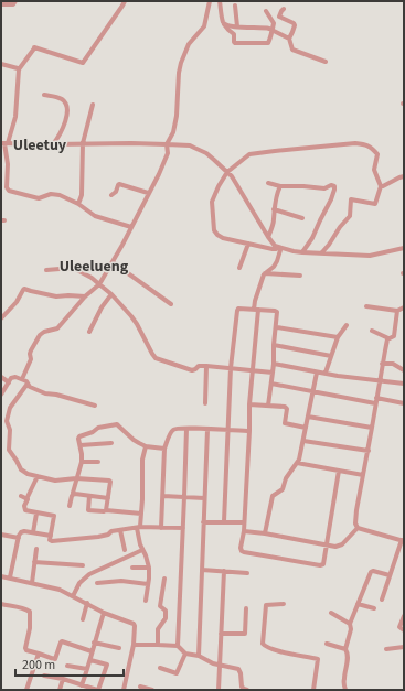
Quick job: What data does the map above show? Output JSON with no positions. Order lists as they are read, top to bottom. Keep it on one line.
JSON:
{"districts":["Uleetuy","Uleelueng"],"scale_bar":"200 m"}
